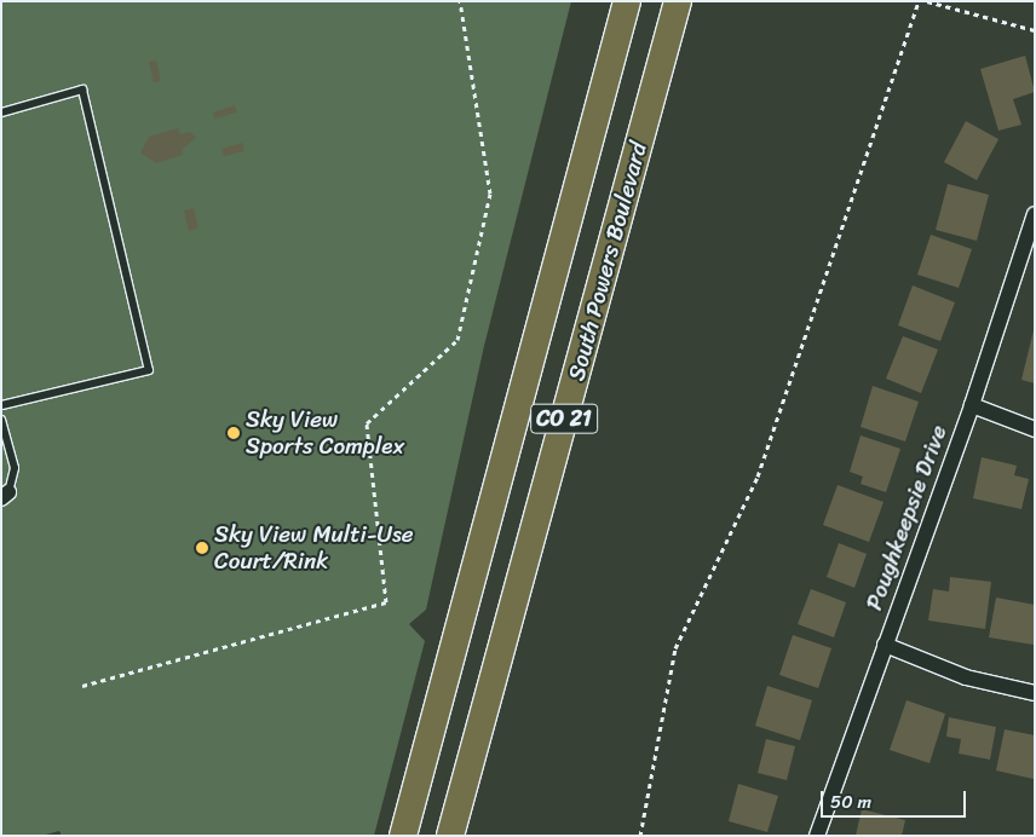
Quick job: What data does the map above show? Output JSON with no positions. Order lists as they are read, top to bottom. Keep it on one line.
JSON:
{"streets":{"highway":["South Powers Boulevard","CO 21"],"street":["Poughkeepsie Drive"]},"places":["Sky View Sports Complex","Sky View Multi-Use Court/Rink"],"scale_bar":"50 m"}
